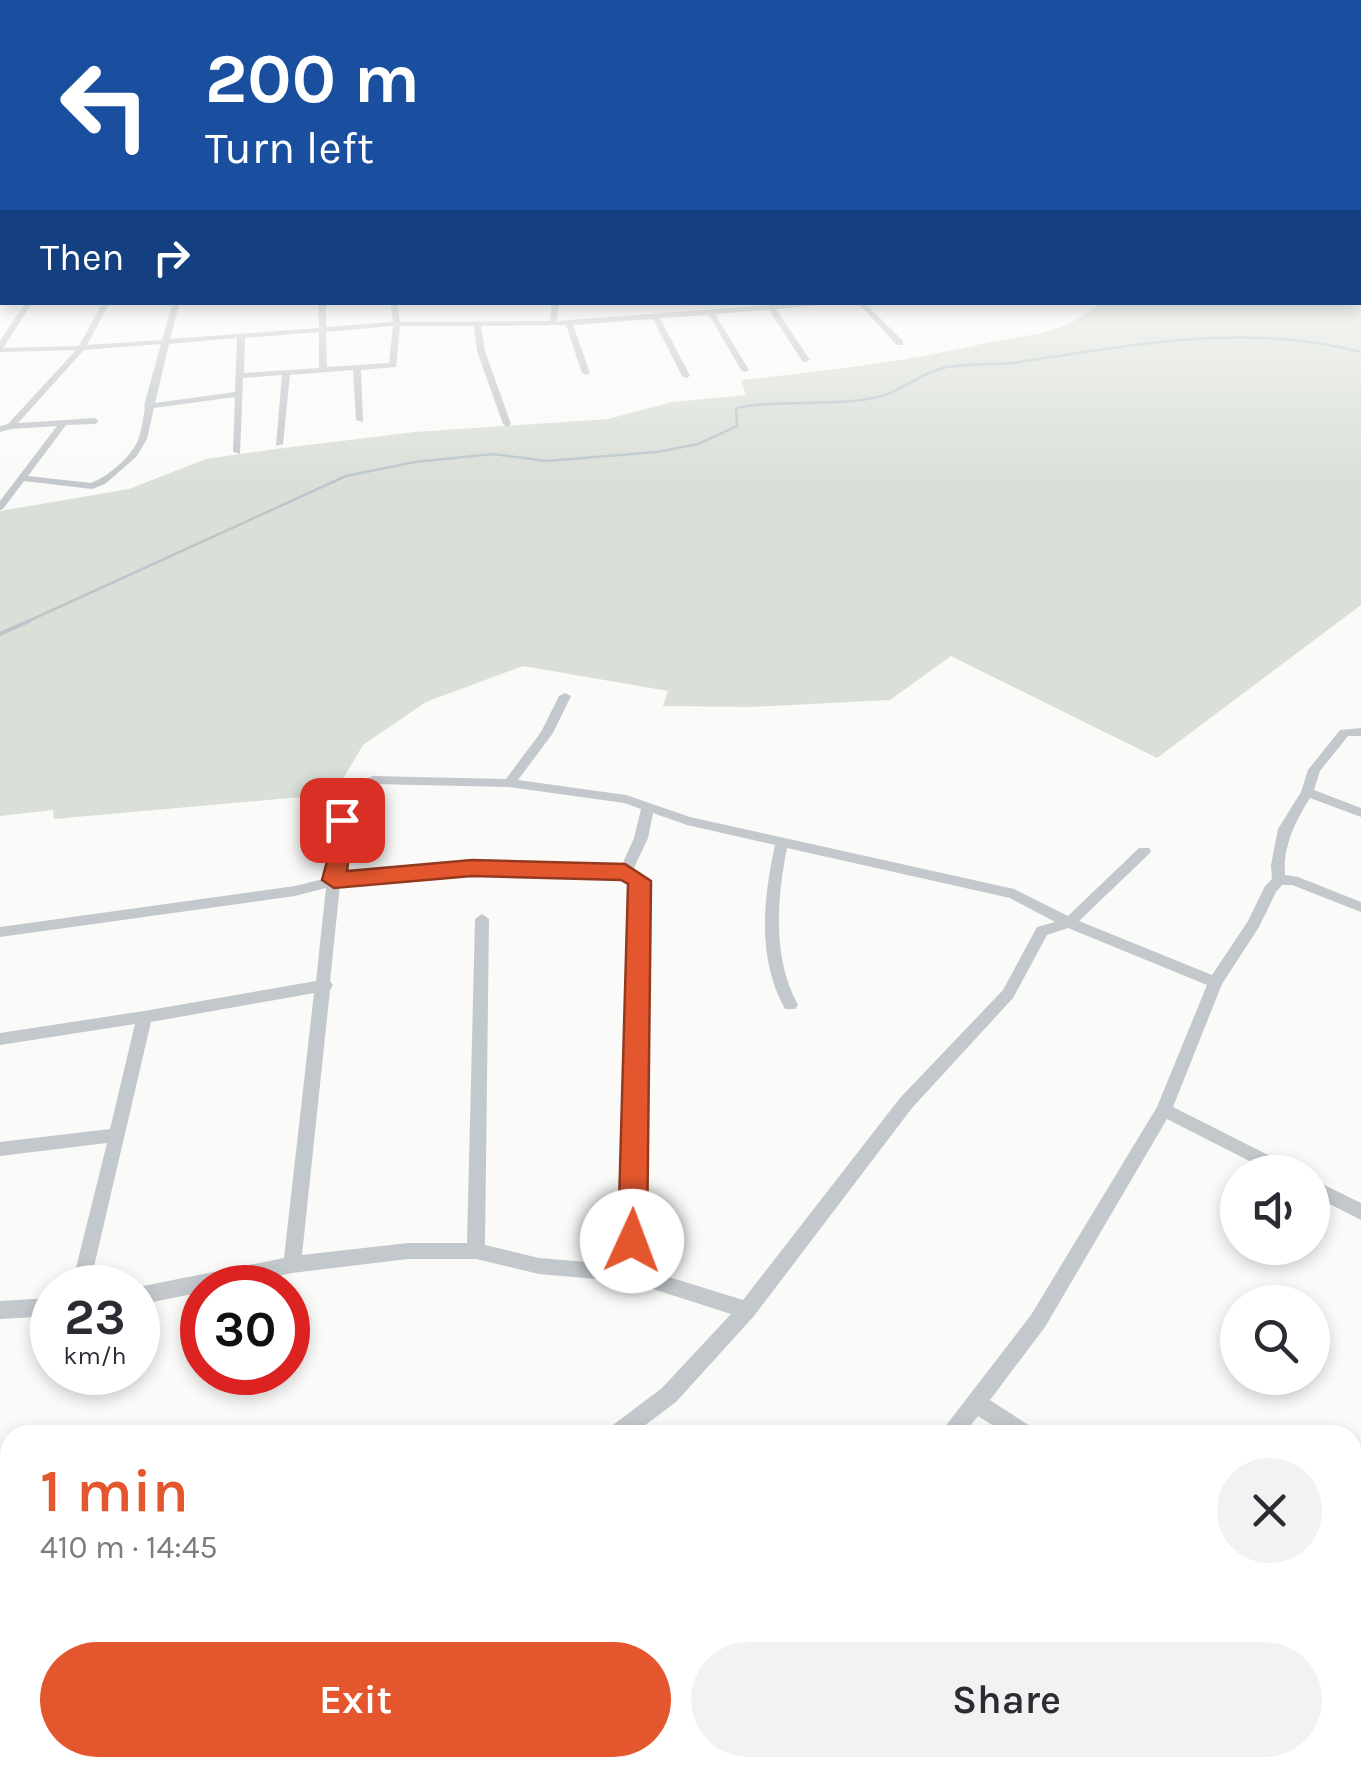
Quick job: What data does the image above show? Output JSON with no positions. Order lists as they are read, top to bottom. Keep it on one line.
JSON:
{"page":{"turn":["200 m","Turn left"],"then":"Then","speed":"23 km/h","limit":"30","heading":["1 min","410 m · 14:45"],"buttons":["Exit","Share"]}}
